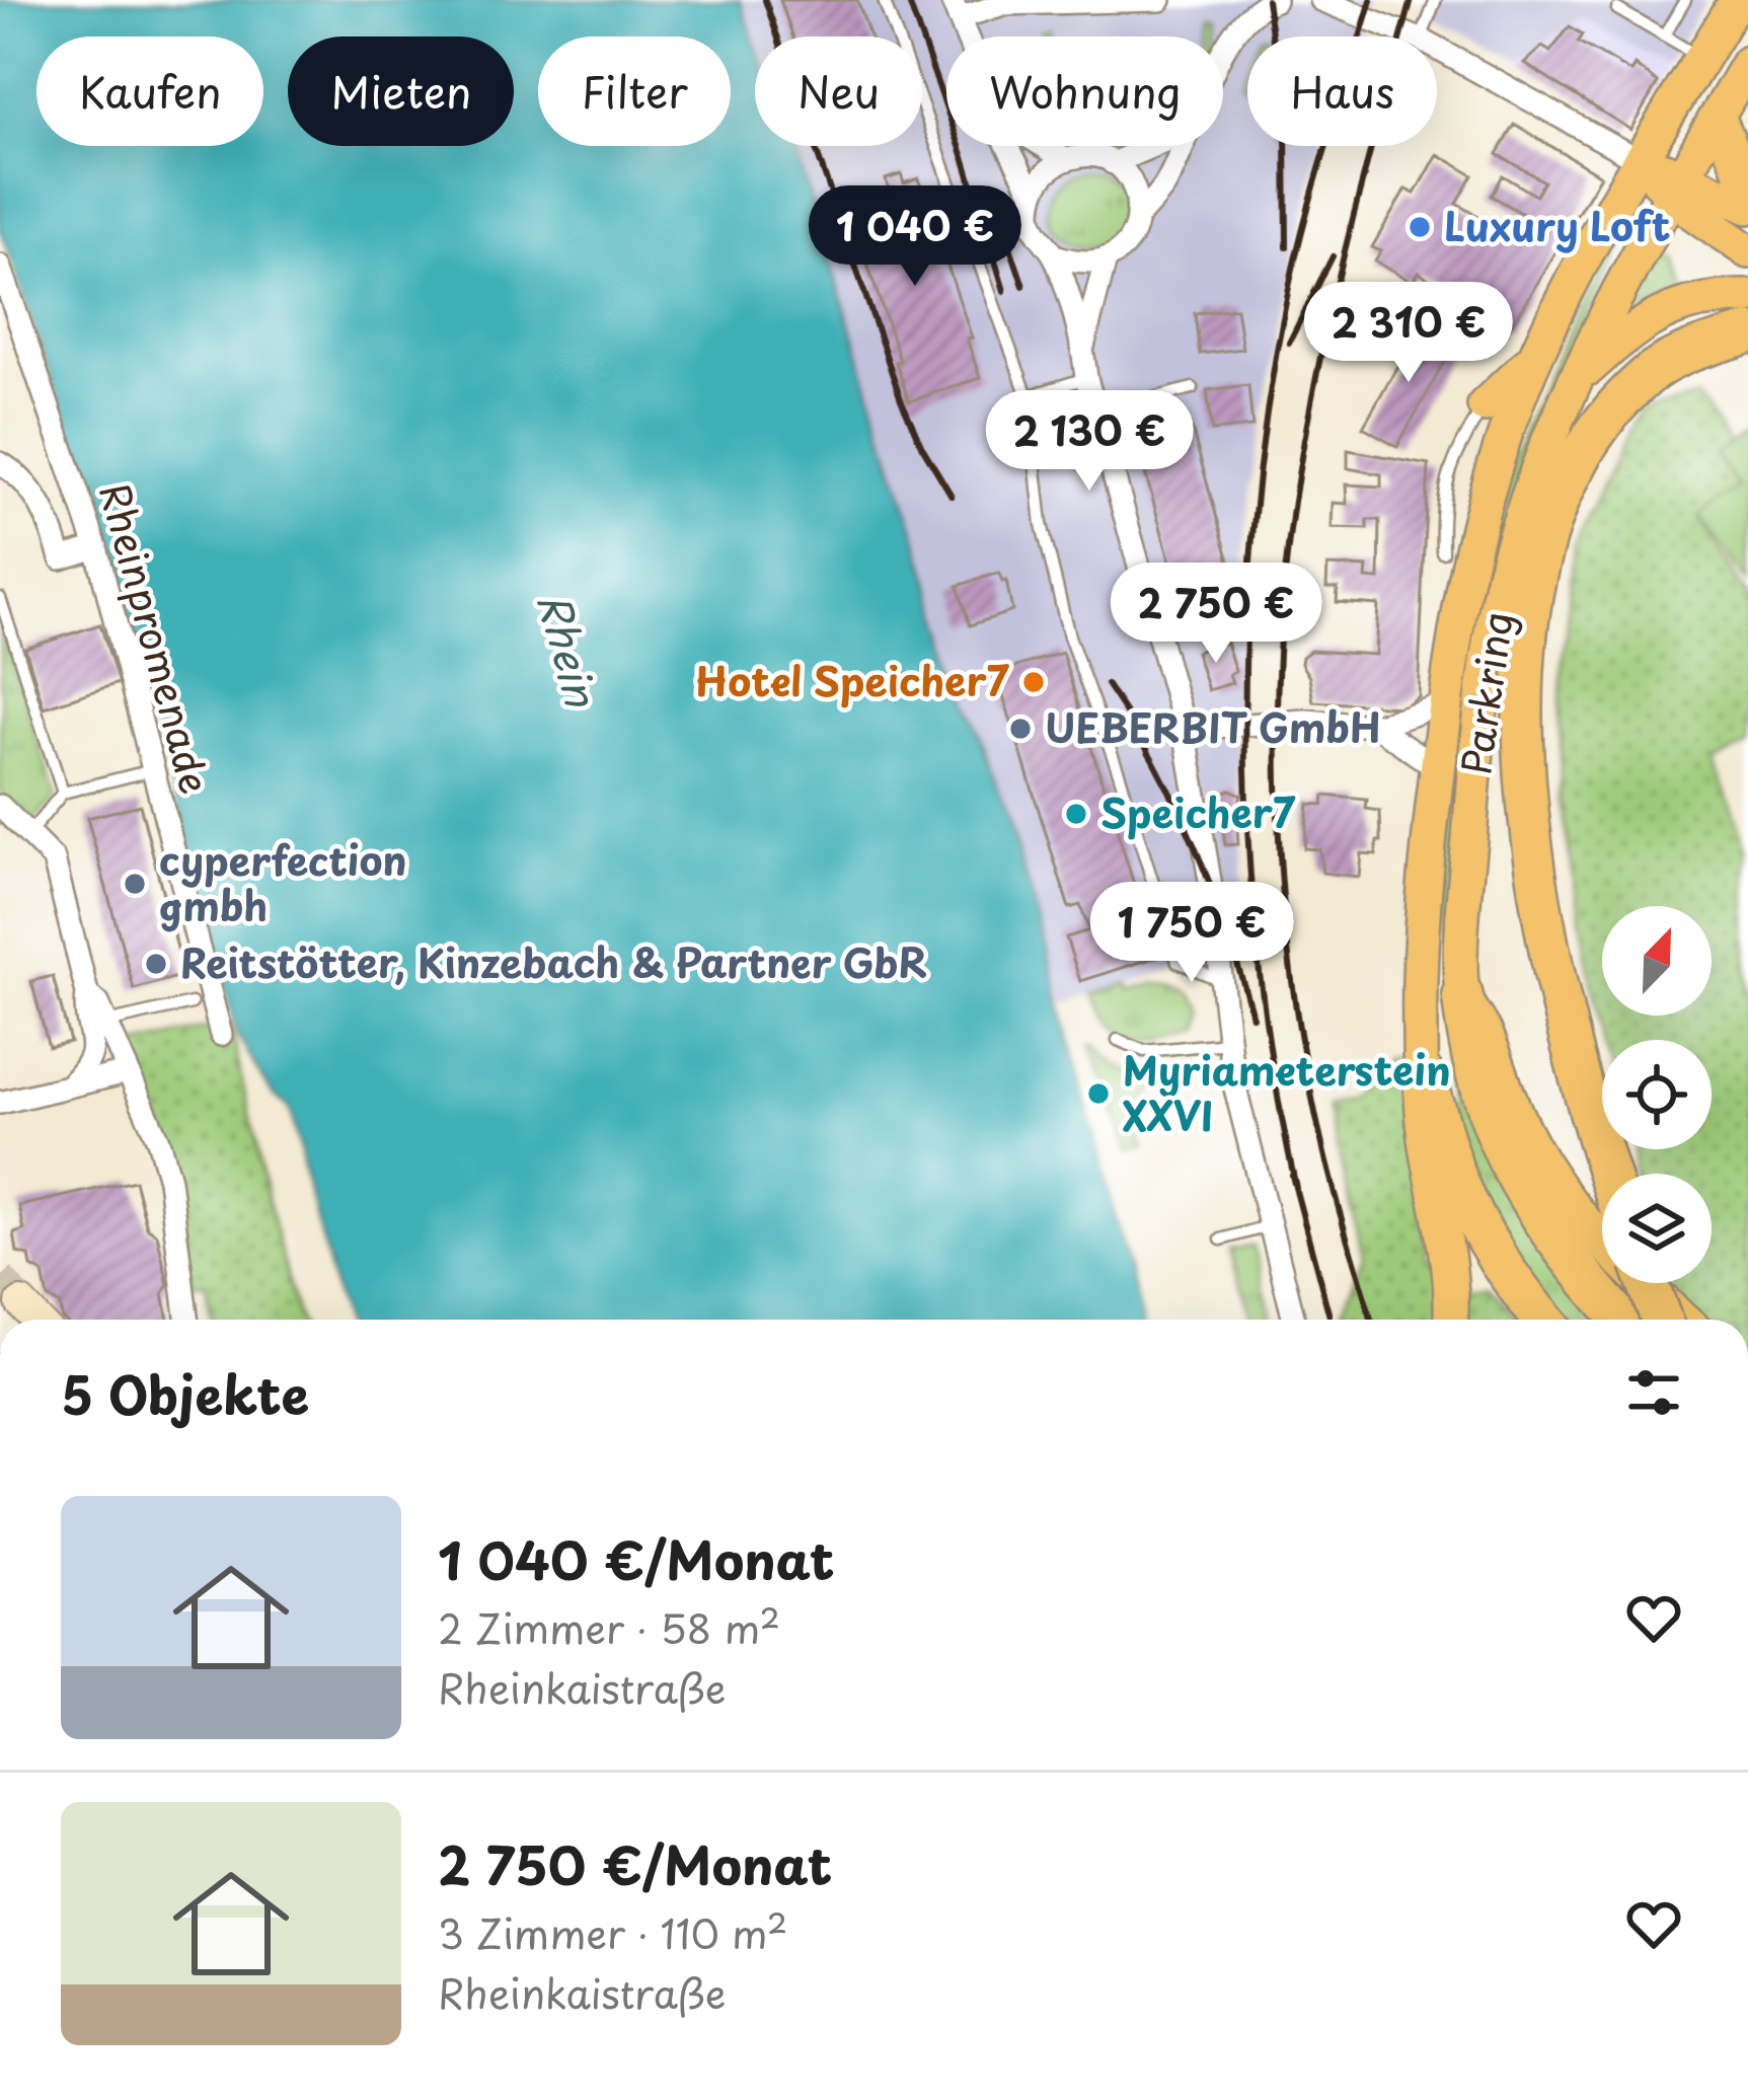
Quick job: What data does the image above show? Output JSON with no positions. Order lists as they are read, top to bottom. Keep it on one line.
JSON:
{"streets":{"highway":["Parkring"],"street":["Rheinpromenade"]},"water":["Rhein"],"places":["Luxury Loft","Hotel Speicher7","UEBERBIT GmbH","Speicher7","cyperfection gmbh","Reitstötter, Kinzebach & Partner GbR","Myriameterstein XXVI"],"north":"top right","page":{"chip":["Kaufen","Mieten","Filter","Neu","Wohnung","Haus"],"price":["1 040 €","2 310 €","2 130 €","2 750 €","1 750 €"],"heading":"5 Objekte","list":[{"name":"1 040 €/Monat","note":"2 Zimmer · 58 m² · Rheinkaistraße"},{"name":"2 750 €/Monat","note":"3 Zimmer · 110 m² · Rheinkaistraße"}]}}
